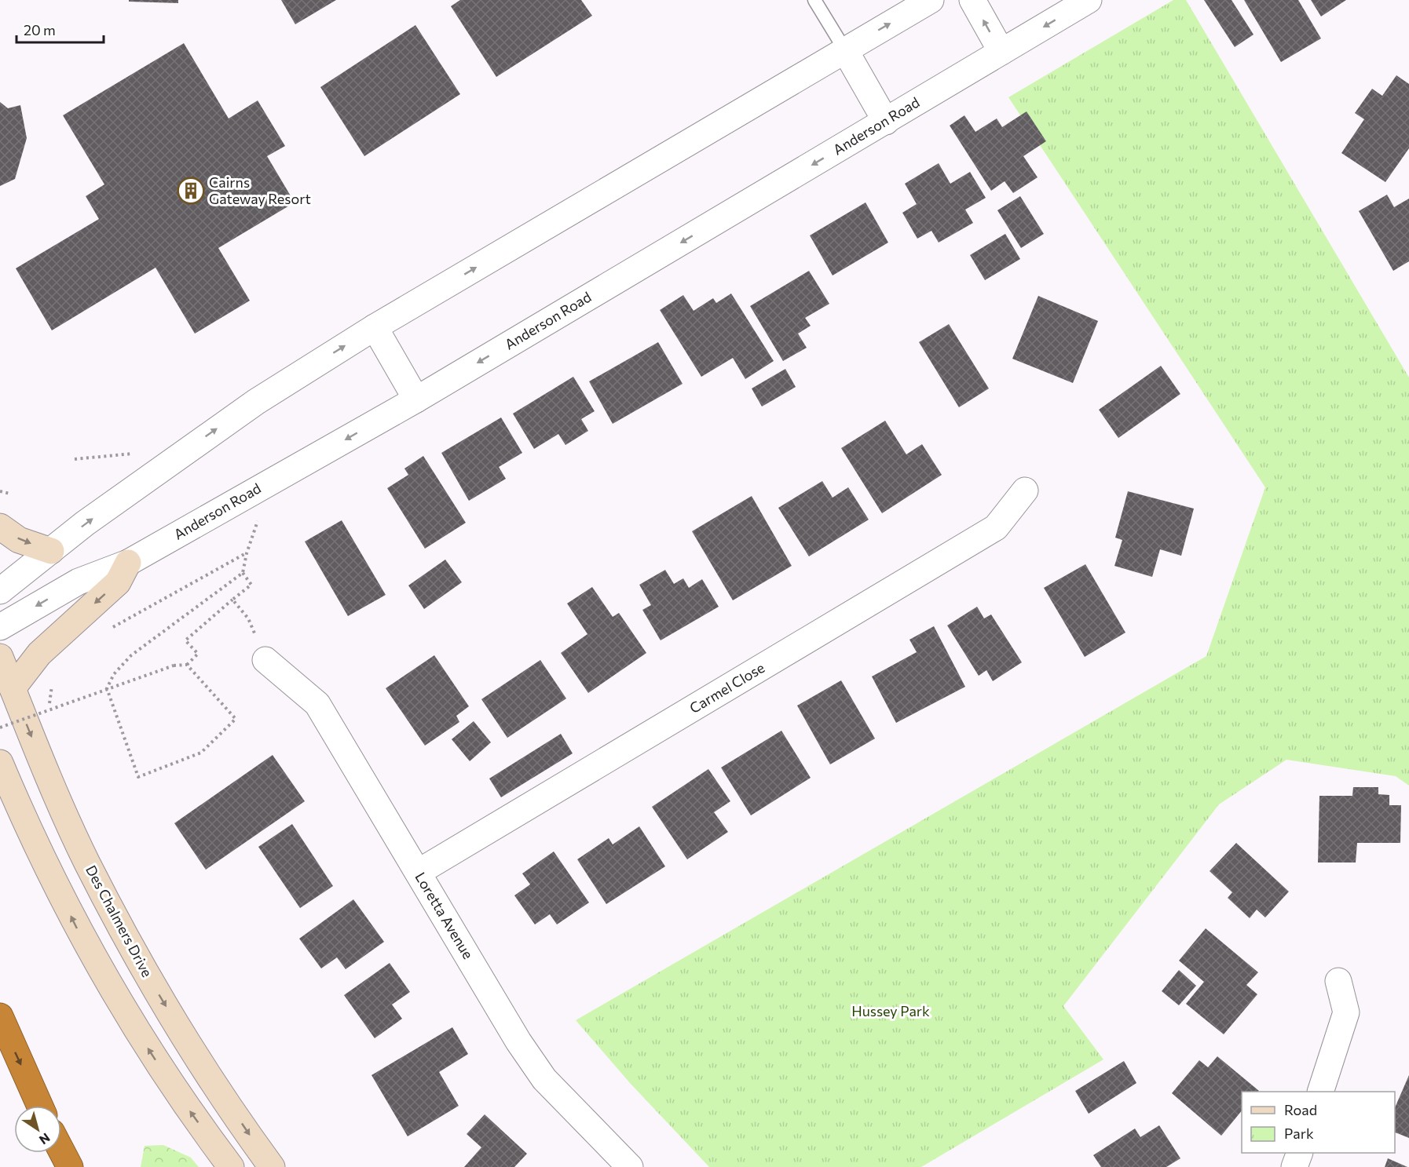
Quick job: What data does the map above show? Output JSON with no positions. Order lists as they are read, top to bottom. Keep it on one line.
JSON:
{"streets":{"main road":["Des Chalmers Drive"],"street":["Anderson Road","Carmel Close","Loretta Avenue"]},"crossings":[["Carmel Close","Loretta Avenue"]],"parks":["Hussey Park"],"places":{"building":["Cairns Gateway Resort"]},"legend":["Road","Park"],"scale_bar":"20 m","north":"bottom right"}
